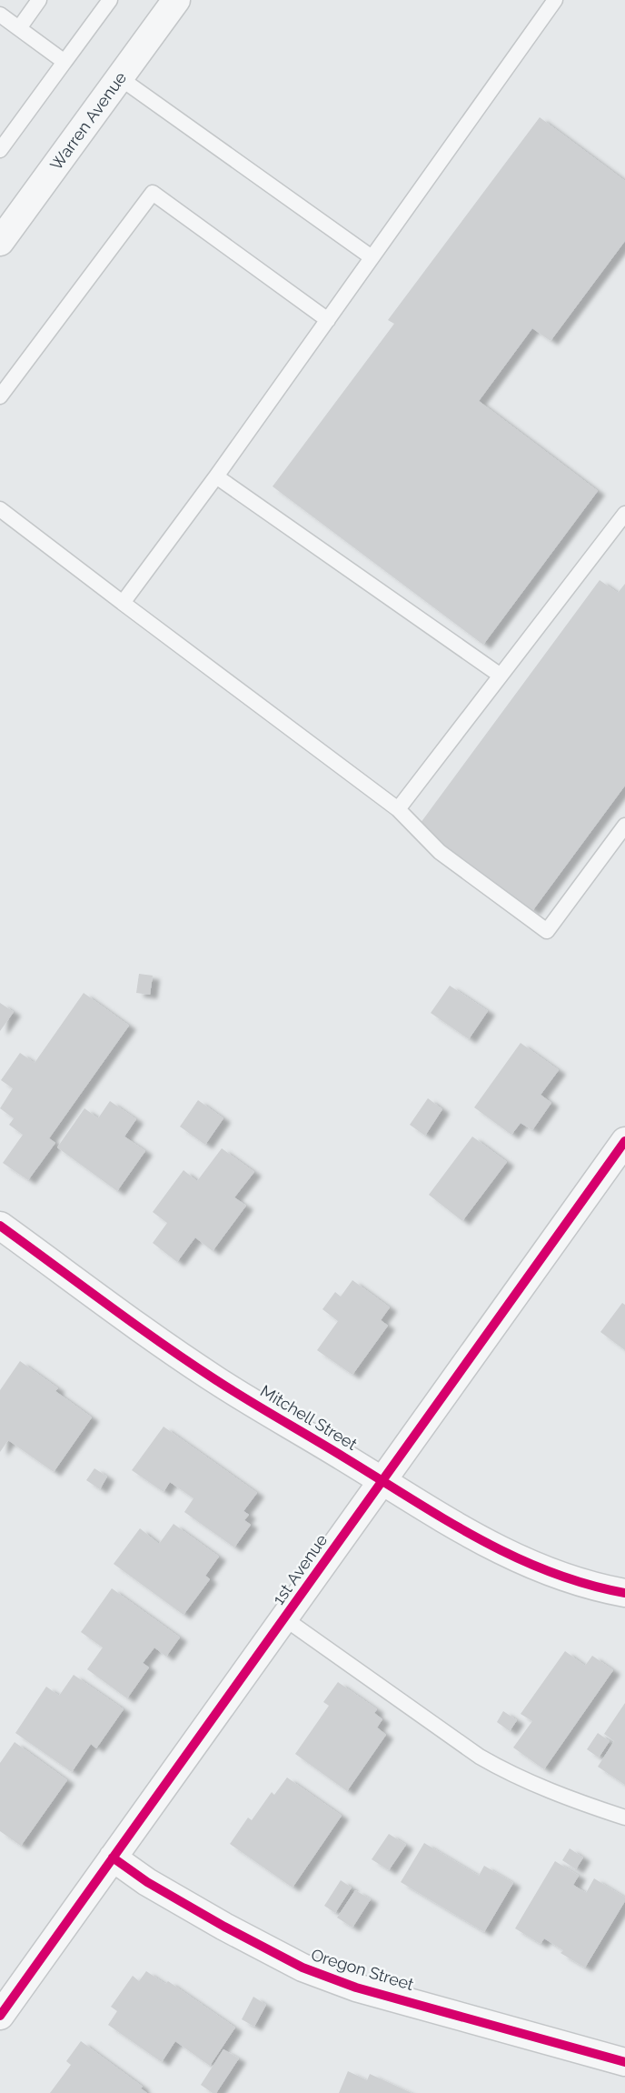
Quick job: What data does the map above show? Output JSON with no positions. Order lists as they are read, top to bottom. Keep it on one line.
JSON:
{"streets":{"street":["Warren Avenue","Mitchell Street","1st Avenue","Oregon Street"]},"crossings":[["Mitchell Street","1st Avenue"],["1st Avenue","Oregon Street"]]}
